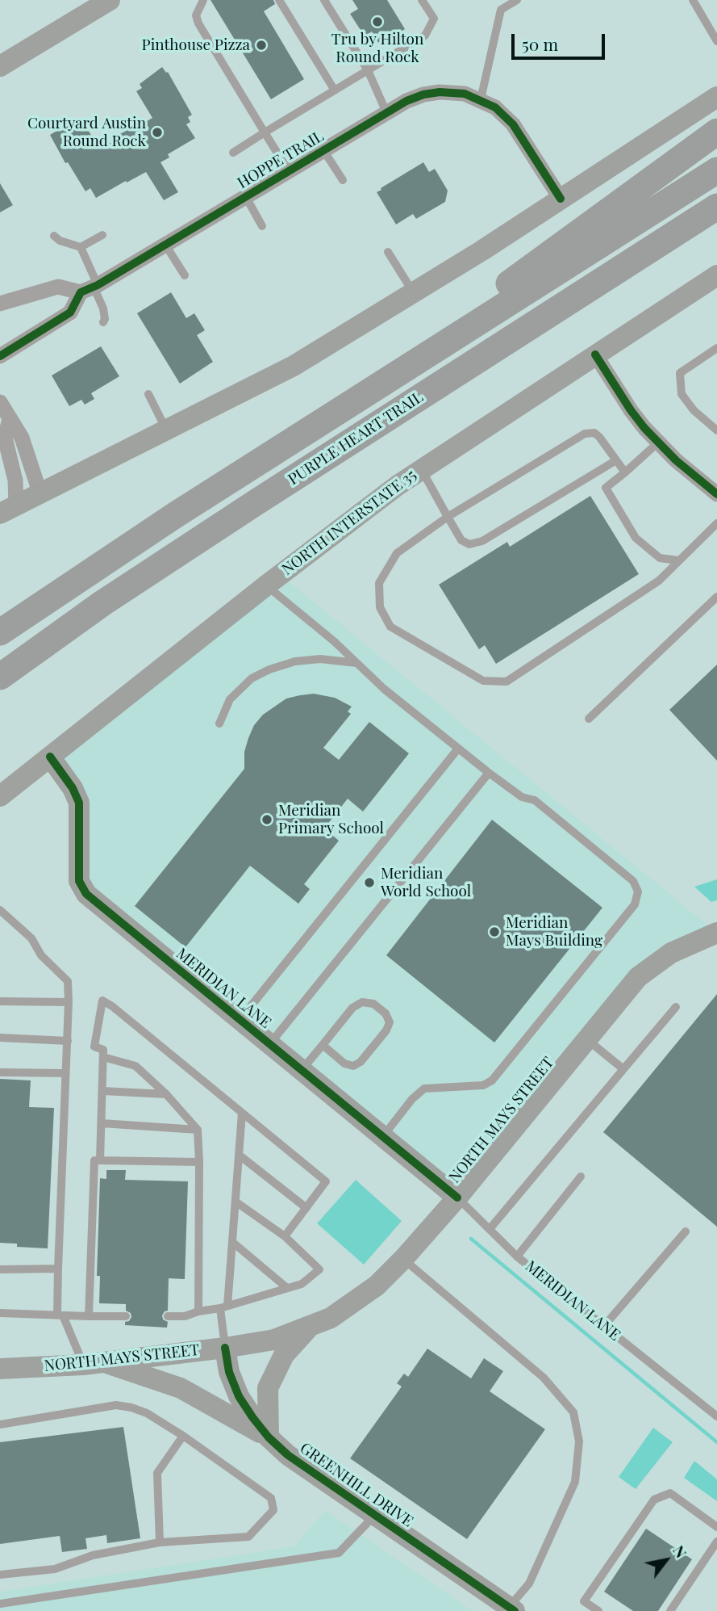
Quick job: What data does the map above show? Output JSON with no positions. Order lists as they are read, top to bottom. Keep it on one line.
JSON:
{"streets":{"highway":["PURPLE HEART TRAIL"],"main road":["NORTH INTERSTATE 35","MERIDIAN LANE","NORTH MAYS STREET","GREENHILL DRIVE"],"street":["HOPPE TRAIL"]},"crossings":[["NORTH INTERSTATE 35","MERIDIAN LANE"],["MERIDIAN LANE","NORTH MAYS STREET"],["NORTH MAYS STREET","GREENHILL DRIVE"]],"places":["Tru by Hilton Round Rock","Pinthouse Pizza","Courtyard Austin Round Rock","Meridian Primary School","Meridian World School","Meridian Mays Building"],"scale_bar":"50 m","north":"top right"}
